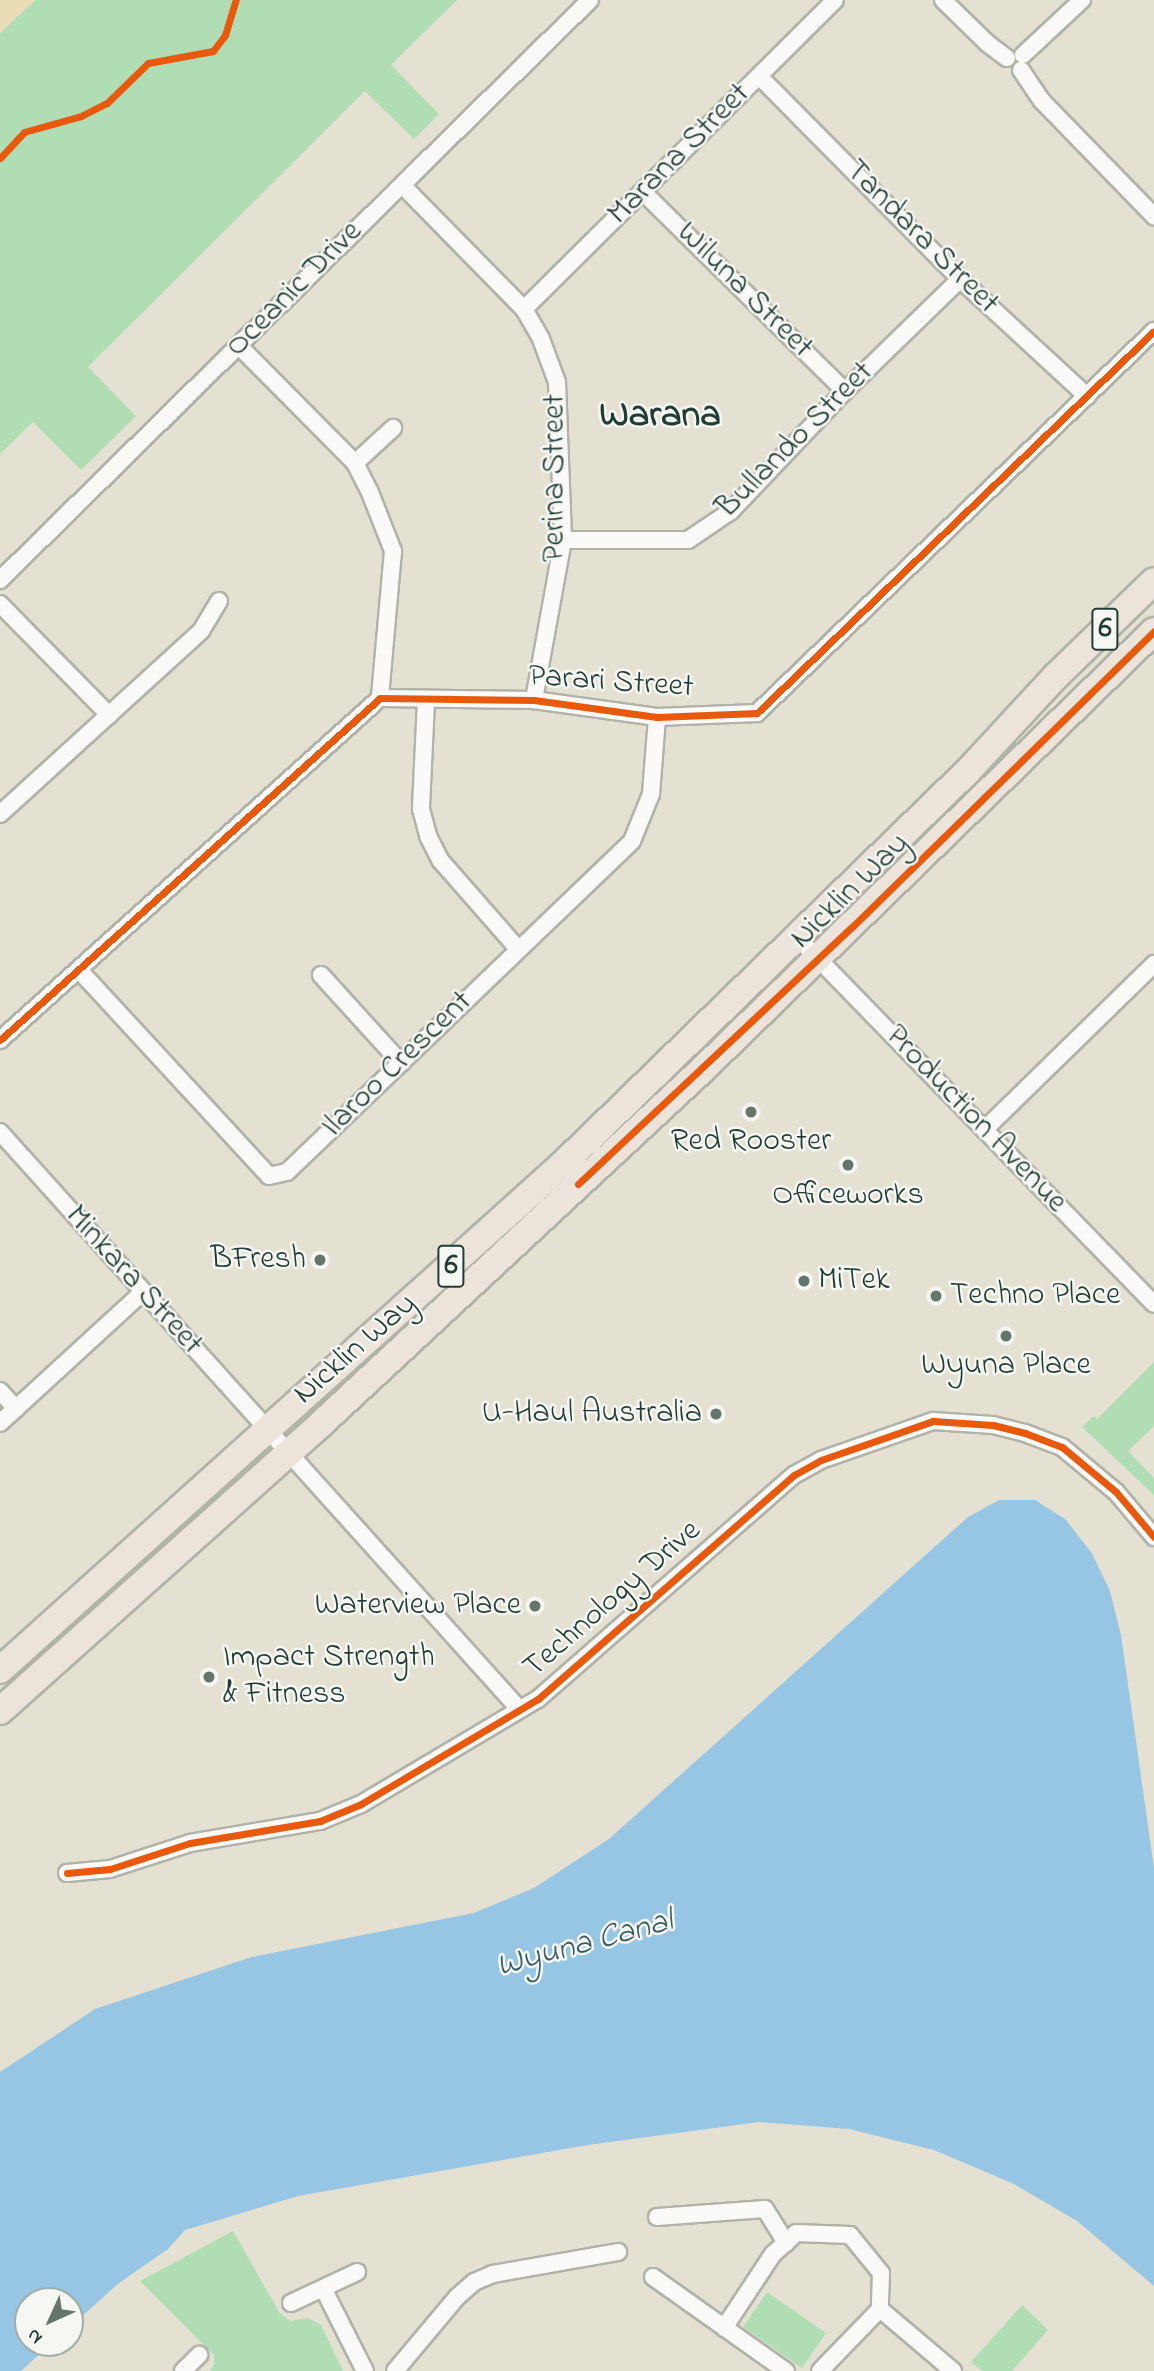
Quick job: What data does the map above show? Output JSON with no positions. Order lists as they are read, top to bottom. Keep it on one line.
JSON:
{"streets":{"highway":["6","Nicklin Way"],"street":["Marana Street","Tandara Street","Oceanic Drive","Wiluna Street","Bullando Street","Perina Street","Parari Street","Ilaroo Crescent","Production Avenue","Minkara Street","Technology Drive"]},"crossings":[["Marana Street","Tandara Street"],["Marana Street","Wiluna Street"],["Marana Street","Perina Street"],["Tandara Street","Bullando Street"],["Tandara Street","Parari Street"],["Oceanic Drive","Perina Street"],["Wiluna Street","Bullando Street"],["Bullando Street","Perina Street"],["Perina Street","Parari Street"],["Parari Street","Ilaroo Crescent"],["Nicklin Way","Production Avenue"],["Nicklin Way","Minkara Street"],["Minkara Street","Technology Drive"]],"districts":["Warana"],"water":["Wyuna Canal"],"places":["Red Rooster","Officeworks","BFresh","MiTek","Techno Place","Wyuna Place","U-Haul Australia","Waterview Place","Impact Strength & Fitness"],"north":"bottom left"}
